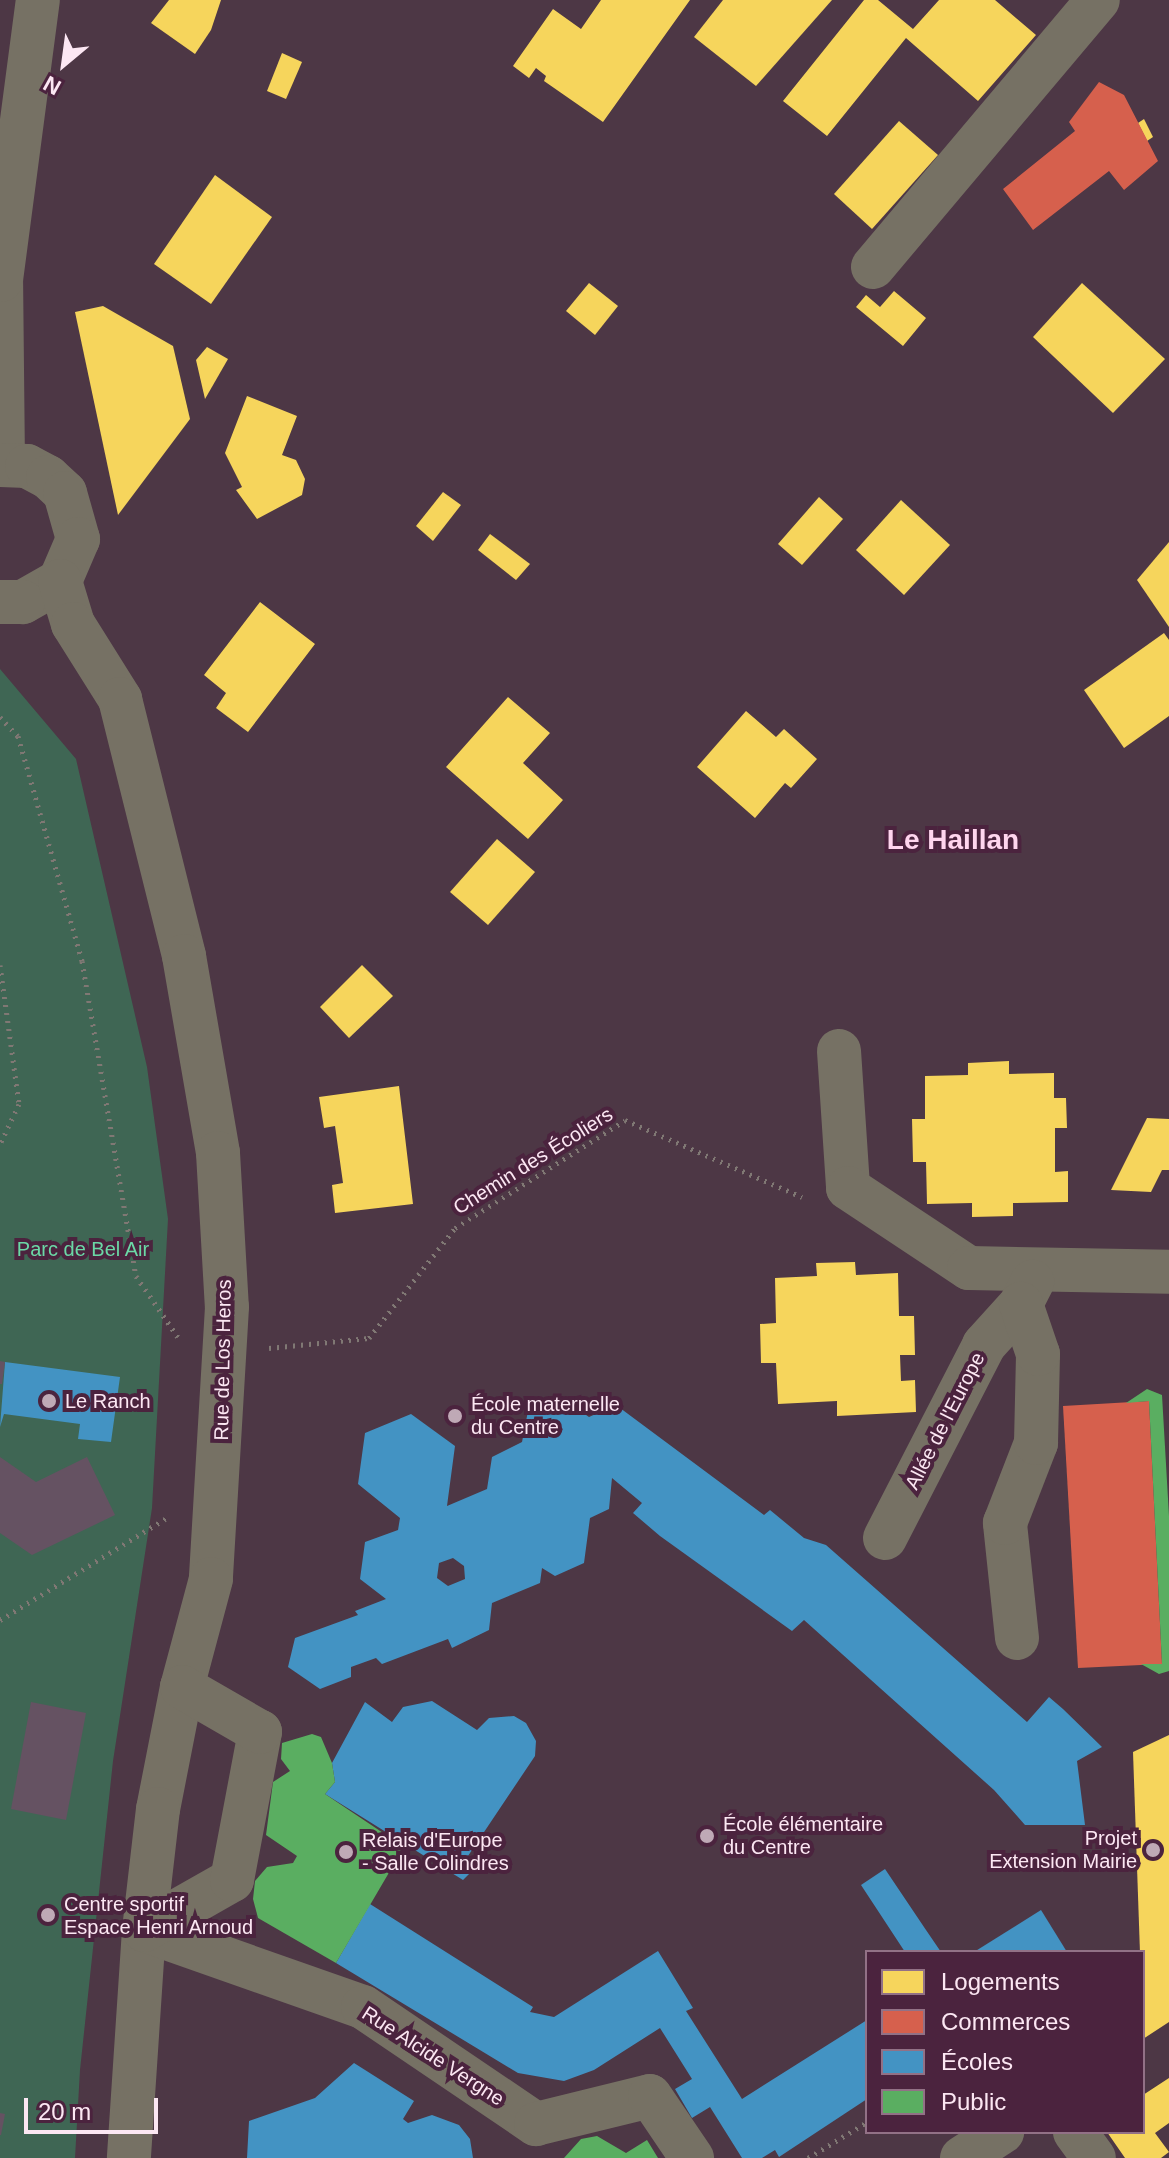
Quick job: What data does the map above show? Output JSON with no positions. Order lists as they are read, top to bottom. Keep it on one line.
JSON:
{"streets":{"street":["Rue de Los Heros","Allée de l'Europe","Rue Alcide Vergne"],"path":["Chemin des Écoliers"]},"crossings":[["Chemin des Écoliers","Rue de Los Heros"],["Rue de Los Heros","Rue Alcide Vergne"]],"districts":["Le Haillan"],"parks":["Parc de Bel Air"],"places":["Le Ranch","École maternelle du Centre","École élémentaire du Centre","Projet Extension Mairie","Relais d'Europe - Salle Colindres","Centre sportif Espace Henri Arnoud"],"legend":["Logements","Commerces","Écoles","Public"],"scale_bar":"20 m","north":"bottom left"}
